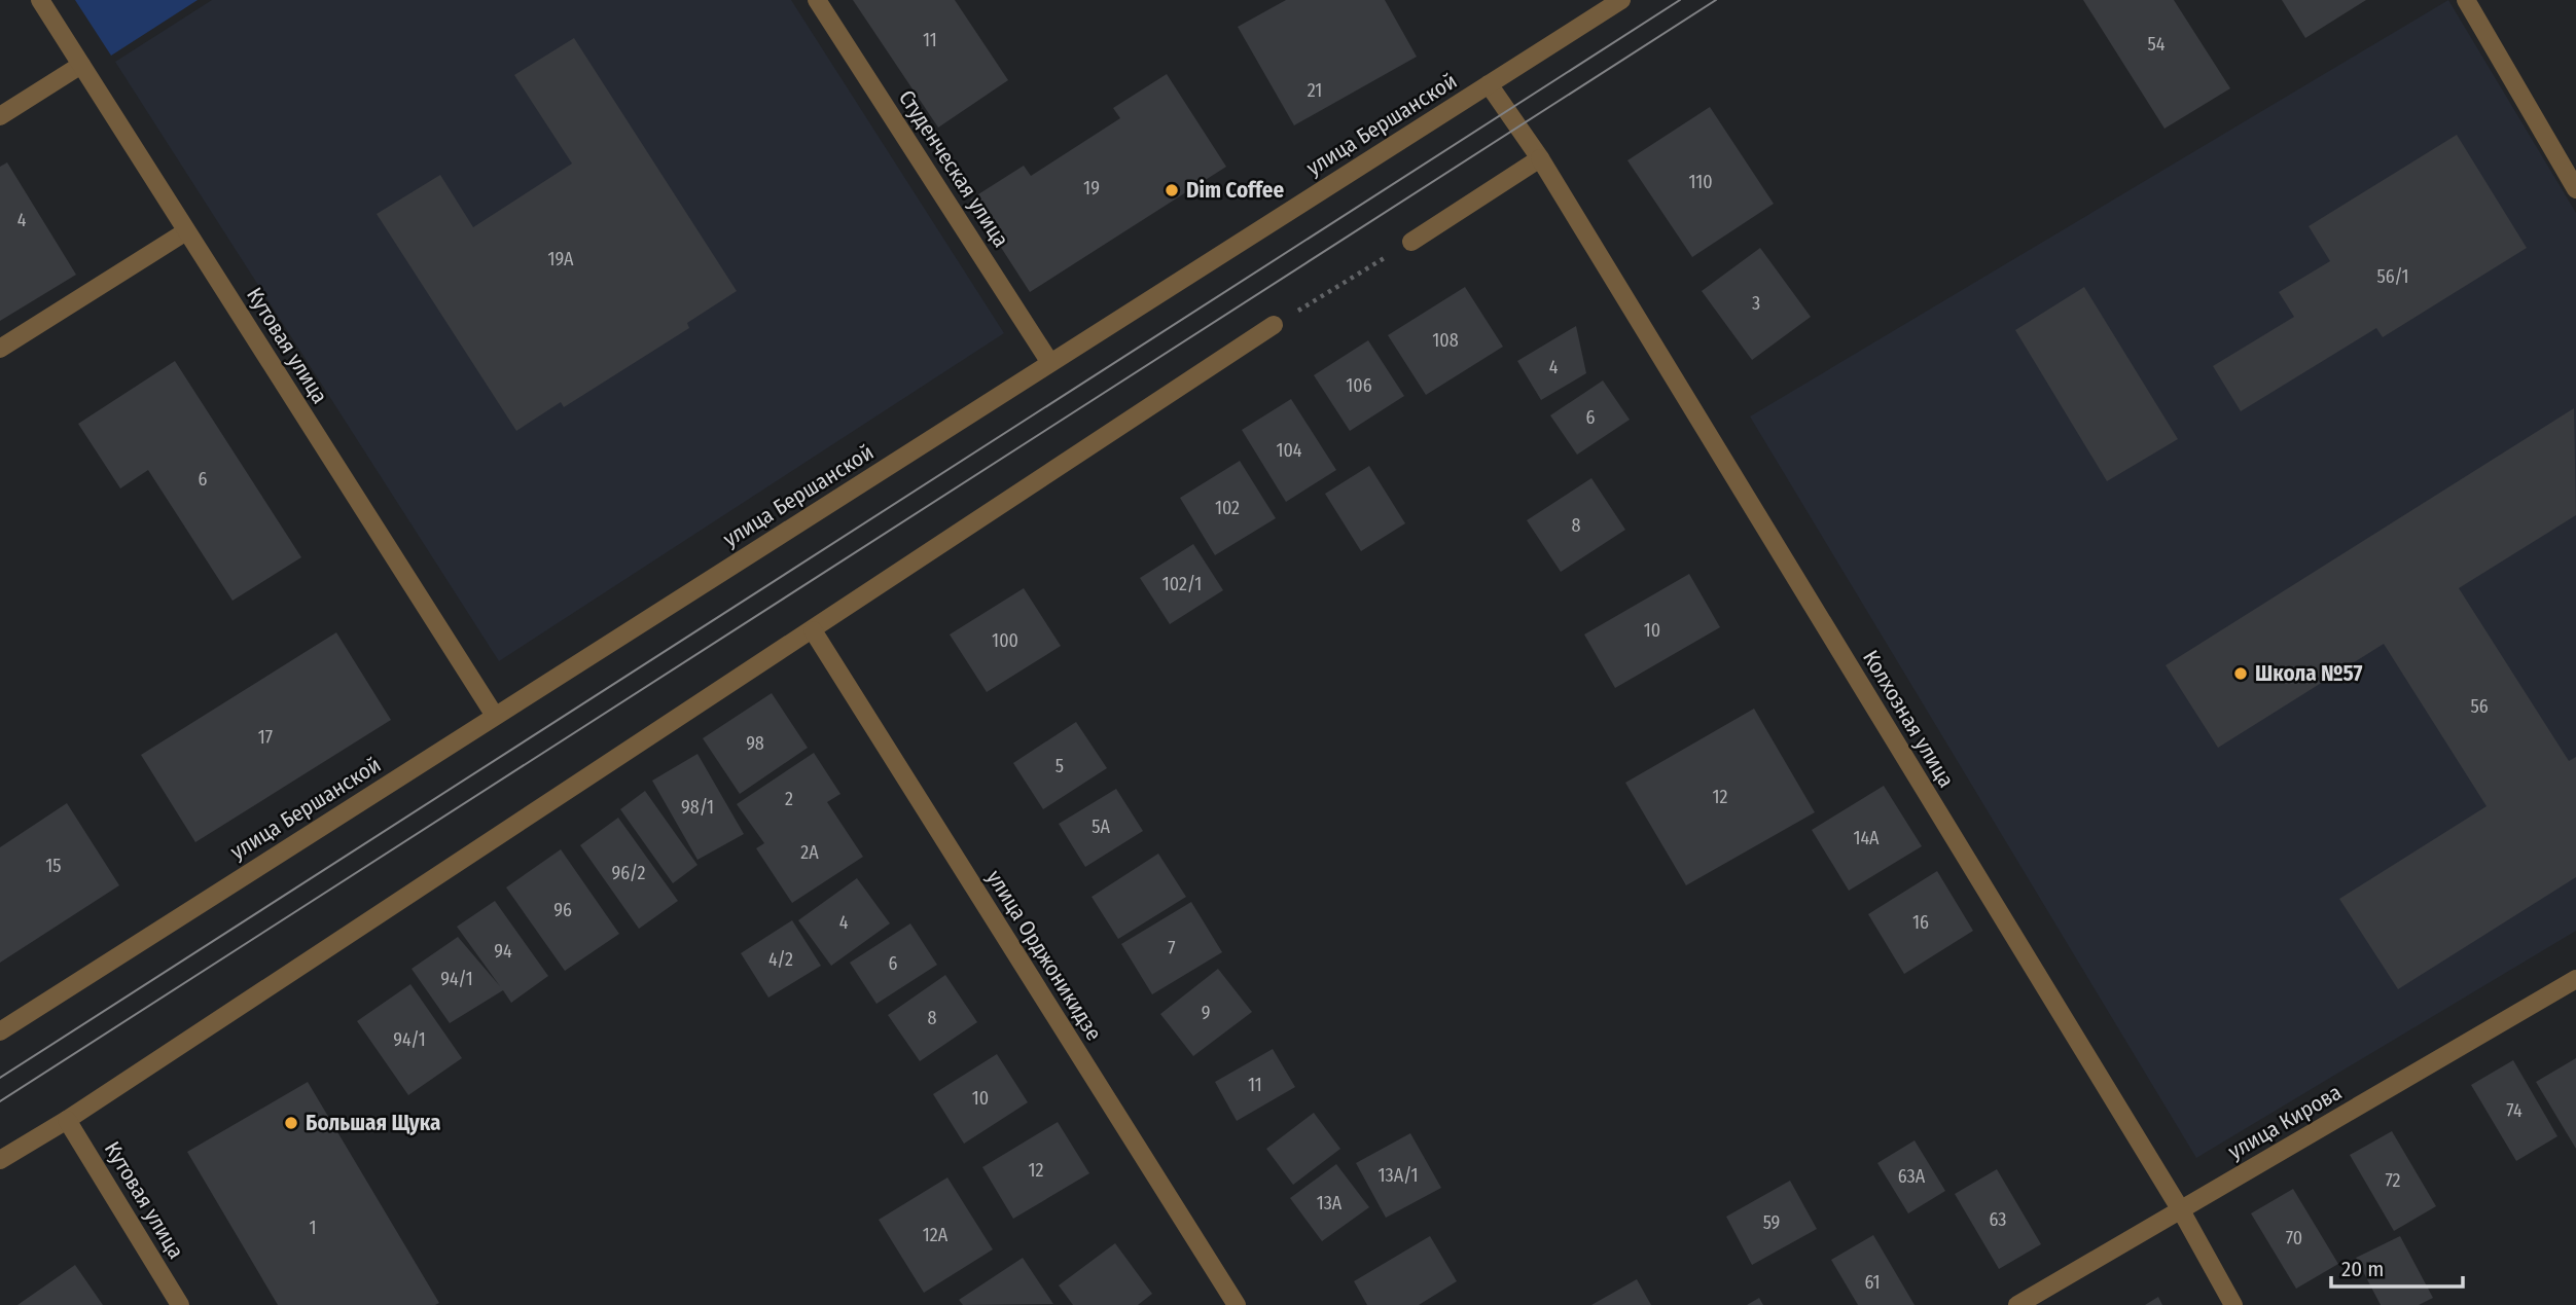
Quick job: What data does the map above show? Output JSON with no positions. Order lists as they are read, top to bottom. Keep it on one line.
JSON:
{"streets":{"street":["улица Бершанской","Студенческая улица","Кутовая улица","Колхозная улица","улица Орджоникидзе","улица Кирова"]},"crossings":[["улица Бершанской","Студенческая улица"],["улица Бершанской","Кутовая улица"],["улица Бершанской","Колхозная улица"],["Колхозная улица","улица Кирова"]],"places":["Dim Coffee","Школа №57","Большая Щука"],"house_numbers":["11","54","21","110","19","4","19А","56/1","3","108","4","106","6","104","6","102","8","102/1","10","100","56","17","98","5","12","2","98/1","5А","14А","2А","15","96/2","96","4","16","7","94","4/2","6","94/1","9","8","94/1","11","10","74","12","13А/1","63А","72","13А","63","59","1","12А","70","61"],"scale_bar":"20 m"}
